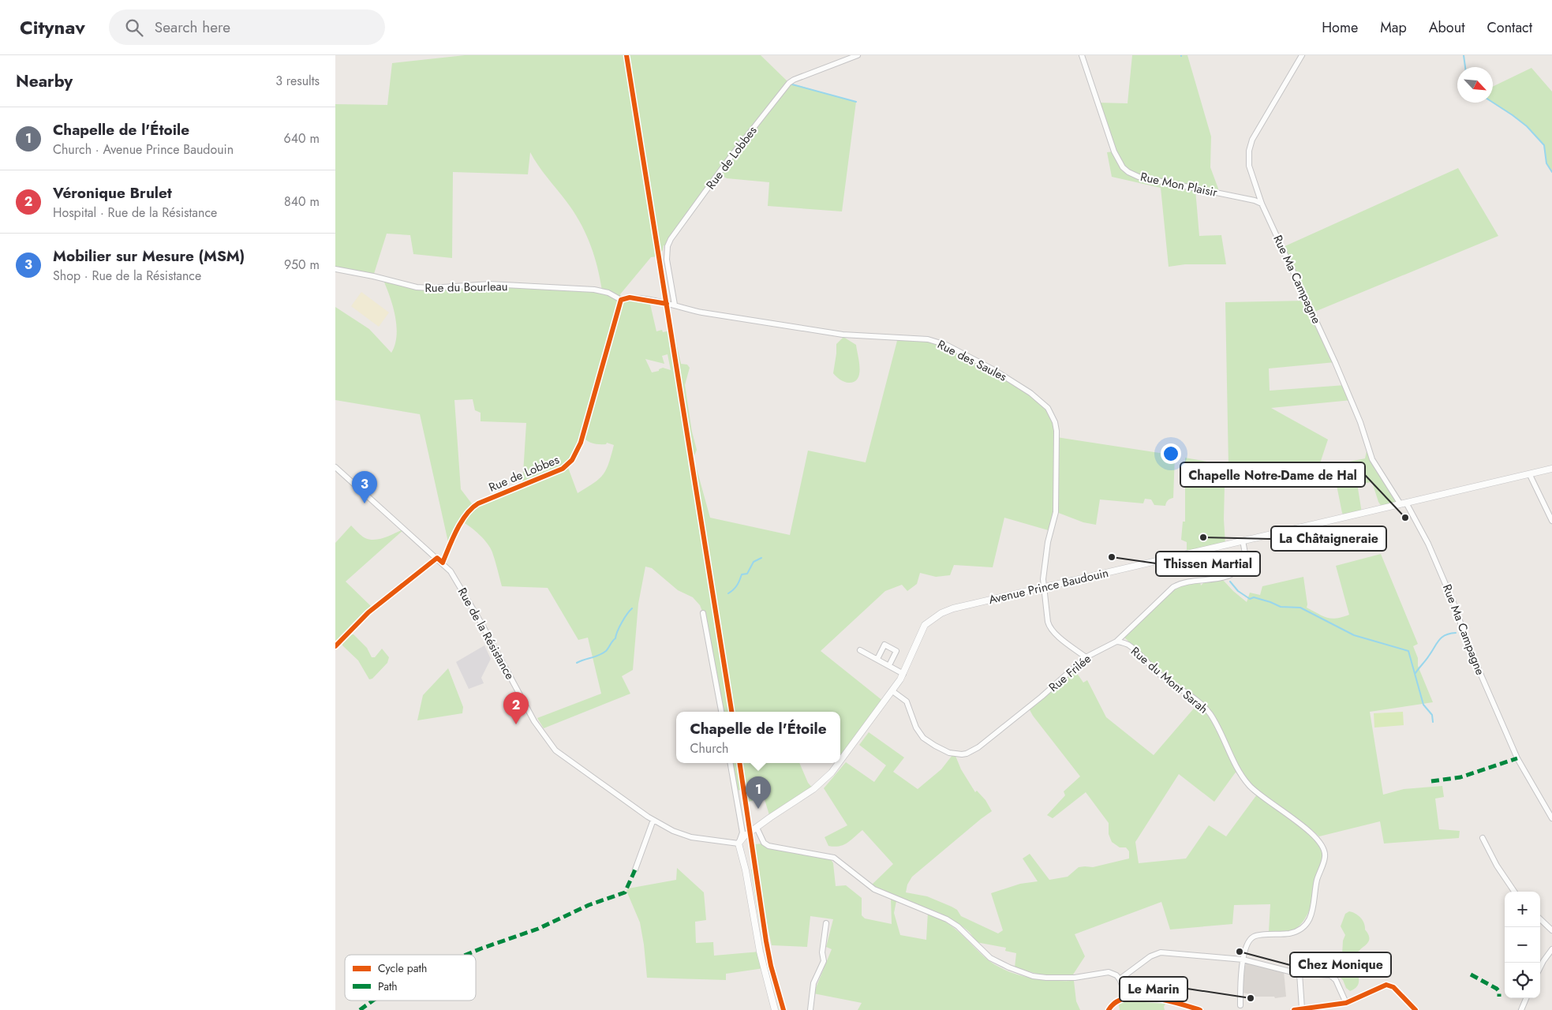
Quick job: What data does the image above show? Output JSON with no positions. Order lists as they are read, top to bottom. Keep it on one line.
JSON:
{"streets":{"street":["Rue de Lobbes","Rue Mon Plaisir","Rue Ma Campagne","Rue du Bourleau","Rue des Saules","Avenue Prince Baudouin","Rue de la Résistance","Rue Frilée","Rue du Mont Sarah"]},"crossings":[["Rue de Lobbes","Rue du Bourleau"],["Rue de Lobbes","Rue des Saules"],["Rue de Lobbes","Rue de la Résistance"],["Rue Mon Plaisir","Rue Ma Campagne"],["Rue Ma Campagne","Avenue Prince Baudouin"],["Rue du Bourleau","Rue des Saules"],["Rue des Saules","Avenue Prince Baudouin"],["Rue des Saules","Rue Frilée"],["Avenue Prince Baudouin","Rue de la Résistance"],["Avenue Prince Baudouin","Rue Frilée"],["Rue Frilée","Rue du Mont Sarah"]],"places":["Chapelle Notre-Dame de Hal","La Châtaigneraie","Thissen Martial","Chez Monique","Le Marin"],"legend":["Cycle path","Path"],"north":"bottom right","page":{"header":"Citynav","search":"Search here","nav":["Home","Map","About","Contact"],"heading":["Nearby","3 results"],"list":[{"mark":"1","name":"Chapelle de l'Étoile","note":"Church · Avenue Prince Baudouin","value":"640 m"},{"mark":"2","name":"Véronique Brulet","note":"Hospital · Rue de la Résistance","value":"840 m"},{"mark":"3","name":"Mobilier sur Mesure (MSM)","note":"Shop · Rue de la Résistance","value":"950 m"}],"pins":["3","2","1"],"popup":["Chapelle de l'Étoile","Church"],"map_buttons":["+","−"]}}
